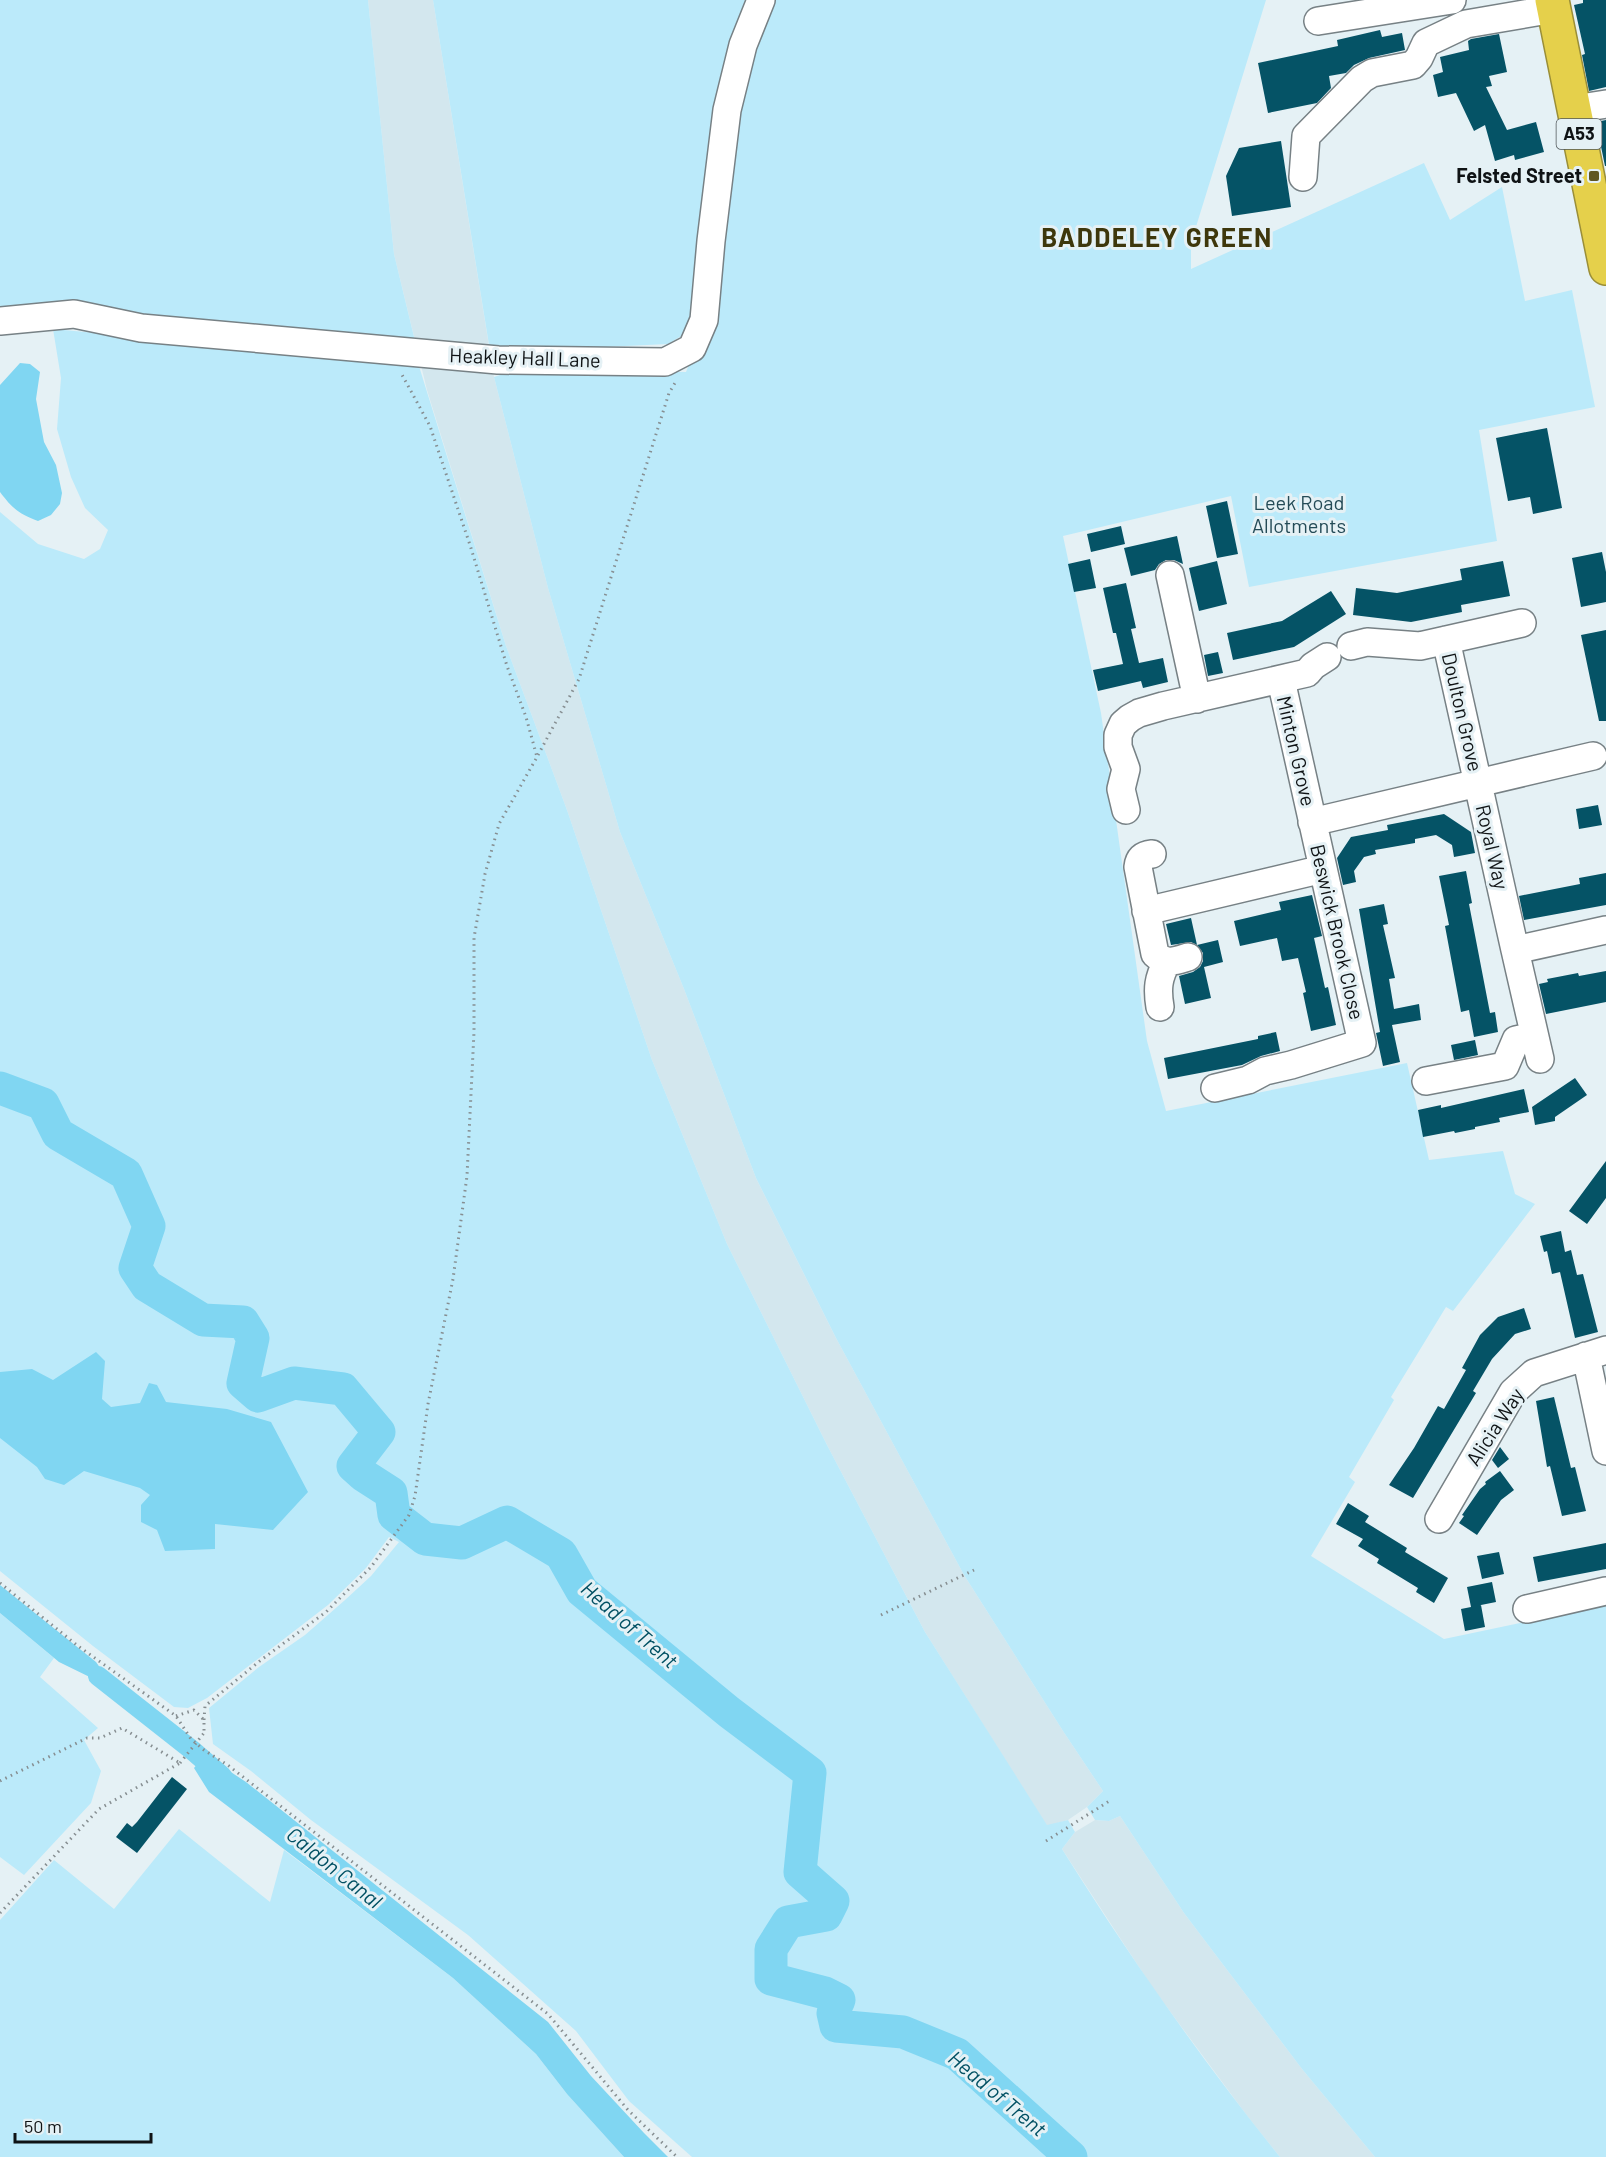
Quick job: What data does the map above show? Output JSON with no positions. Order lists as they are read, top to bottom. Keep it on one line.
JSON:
{"streets":{"highway":["A53"],"street":["Heakley Hall Lane","Doulton Grove","Minton Grove","Royal Way","Beswick Brook Close","Alicia Way"]},"crossings":[["Doulton Grove","Minton Grove"],["Doulton Grove","Royal Way"],["Minton Grove","Royal Way"],["Minton Grove","Beswick Brook Close"],["Royal Way","Beswick Brook Close"]],"districts":["BADDELEY GREEN"],"water":["Head of Trent","Caldon Canal"],"parks":["Leek Road Allotments"],"places":{"transit":["Felsted Street"]},"scale_bar":"50 m"}
